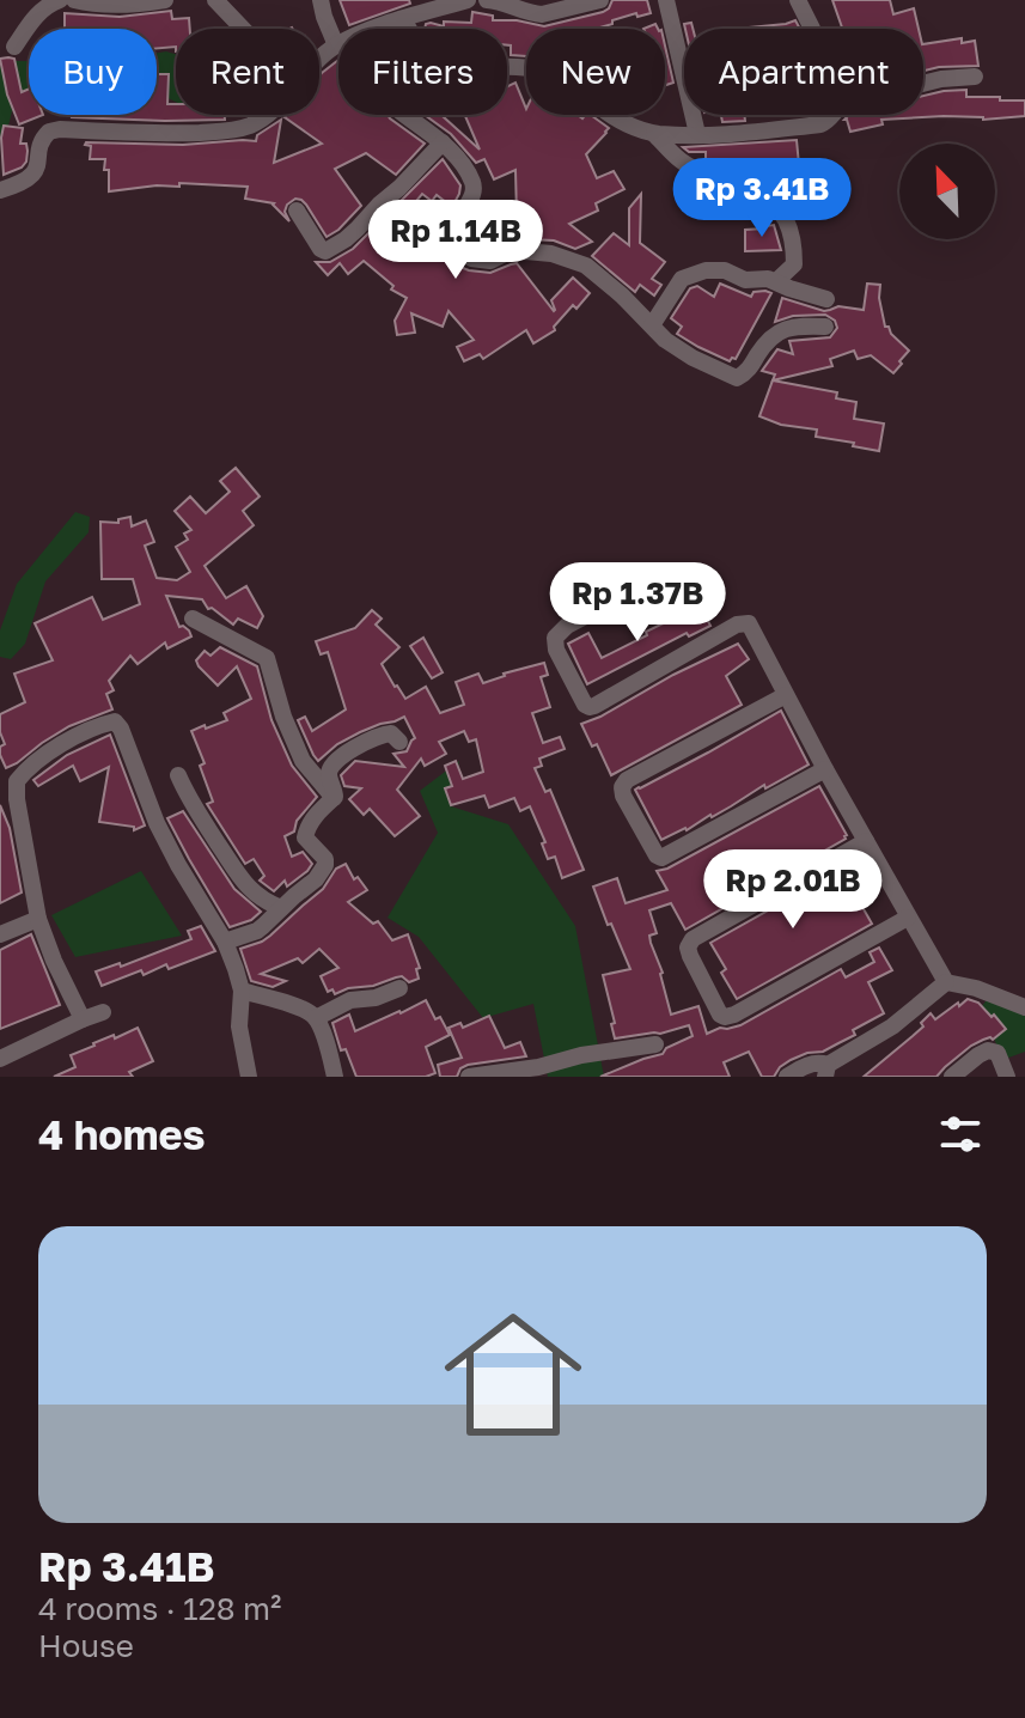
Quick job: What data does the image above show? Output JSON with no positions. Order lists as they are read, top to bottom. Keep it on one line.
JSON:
{"north":"top left","page":{"chip":["Buy","Rent","Filters","New","Apartment"],"price":["Rp 3.41B","Rp 1.14B","Rp 1.37B","Rp 2.01B"],"heading":"4 homes","list":[{"name":"Rp 3.41B","note":"4 rooms · 128 m² · House"}]}}
